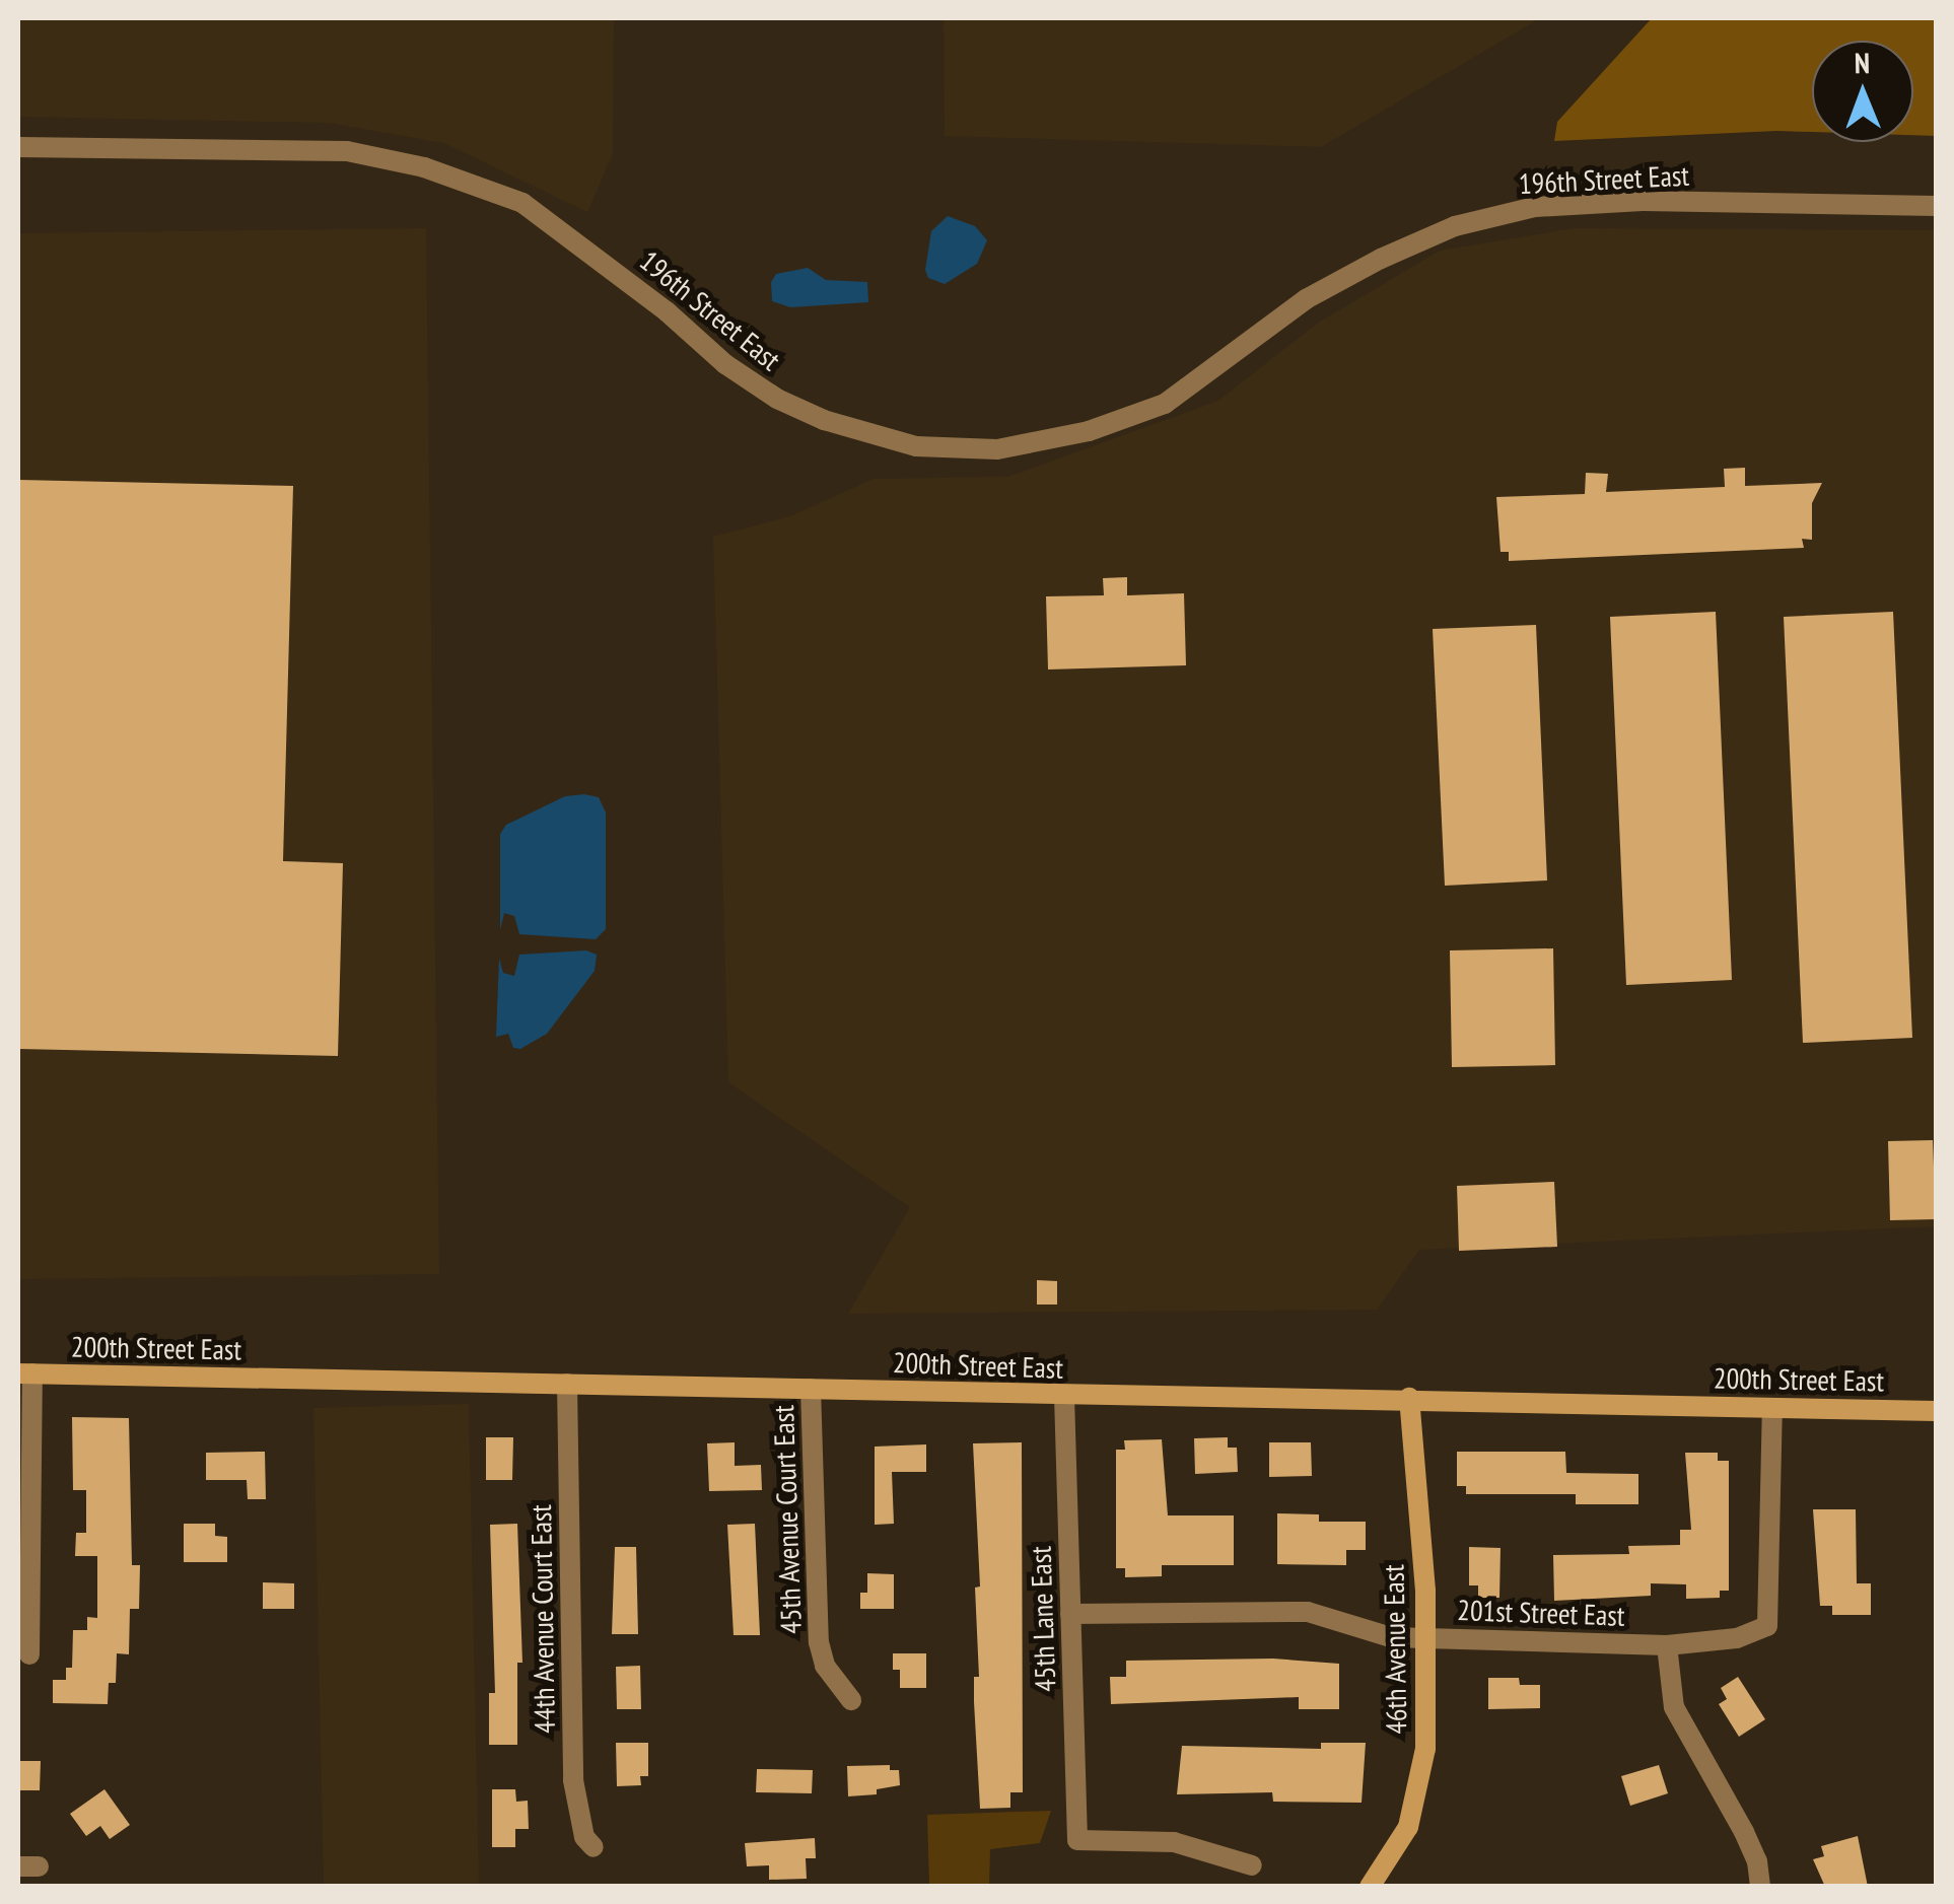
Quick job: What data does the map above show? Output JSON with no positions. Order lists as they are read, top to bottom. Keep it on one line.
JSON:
{"streets":{"street":["196th Street East","200th Street East","45th Avenue Court East","201st Street East","44th Avenue Court East","45th Lane East","46th Avenue East"]},"crossings":[["200th Street East","45th Avenue Court East"],["200th Street East","201st Street East"],["200th Street East","44th Avenue Court East"],["200th Street East","45th Lane East"],["200th Street East","46th Avenue East"],["201st Street East","45th Lane East"],["201st Street East","46th Avenue East"]],"north":"top"}
